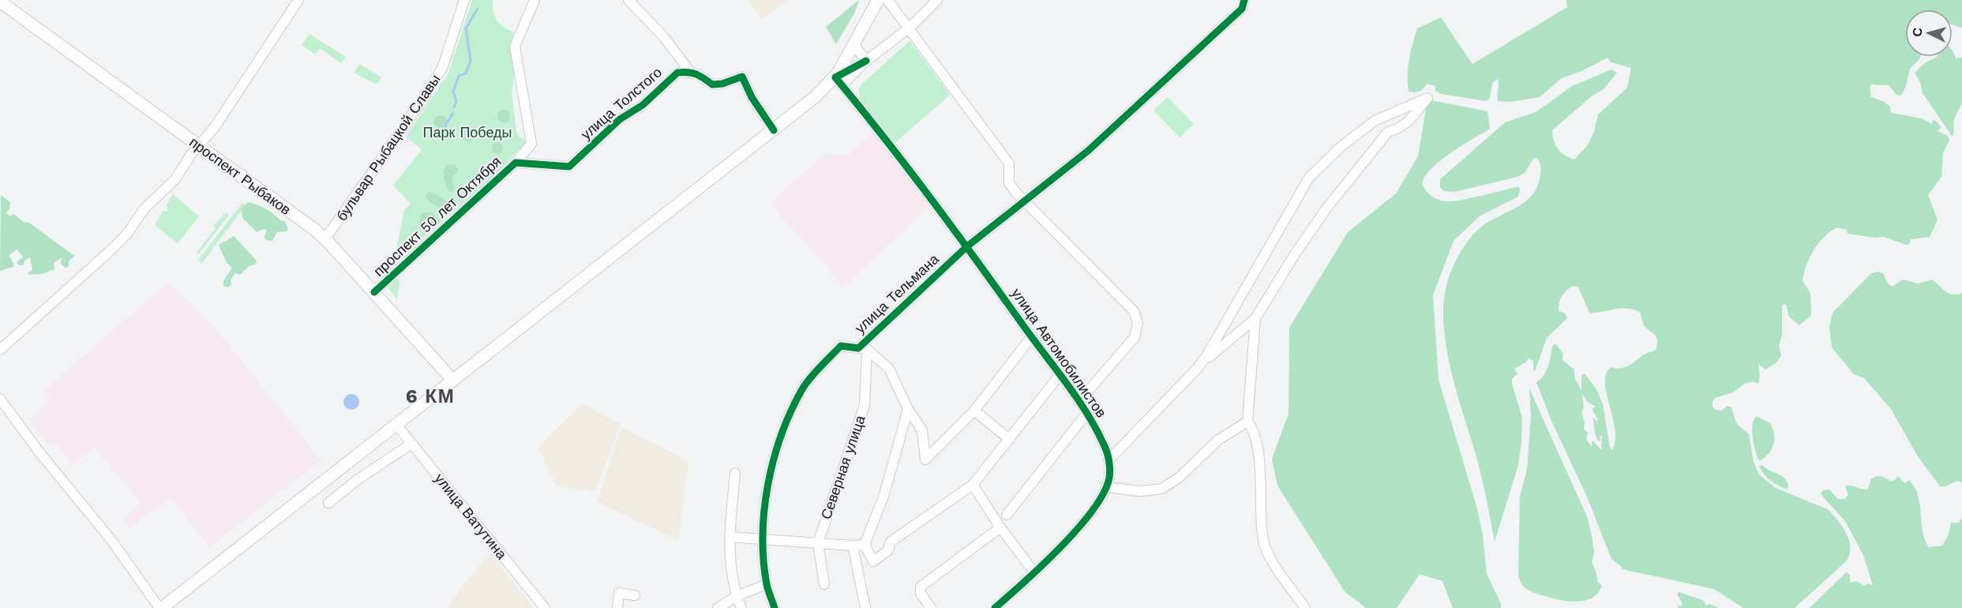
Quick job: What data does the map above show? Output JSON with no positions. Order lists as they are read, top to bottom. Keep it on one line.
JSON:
{"streets":{"main road":["проспект Рыбаков"],"street":["улица Толстого","бульвар Рыбацкой Славы","проспект 50 лет Октября","улица Тельмана","улица Автомобилистов","Северная улица","улица Ватутина"]},"crossings":[["улица Толстого","проспект 50 лет Октября"],["бульвар Рыбацкой Славы","проспект Рыбаков"],["проспект Рыбаков","проспект 50 лет Октября"],["улица Тельмана","улица Автомобилистов"],["улица Тельмана","Северная улица"]],"districts":["6 КМ"],"parks":["Парк Победы"],"north":"left"}
